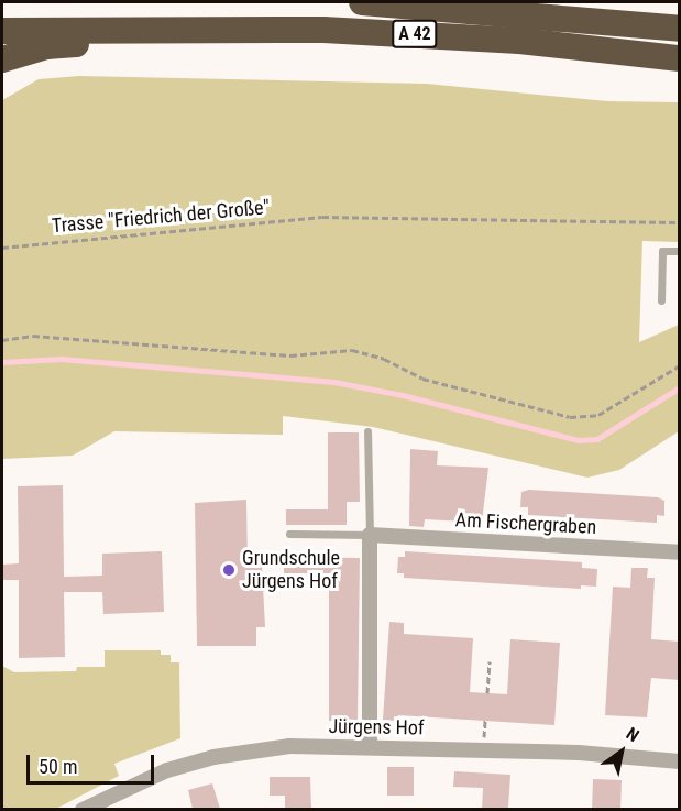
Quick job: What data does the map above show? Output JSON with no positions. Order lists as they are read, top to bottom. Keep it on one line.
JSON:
{"streets":{"highway":["A 42"],"street":["Am Fischergraben","Jürgens Hof"],"path":["Trasse \"Friedrich der Große\""]},"places":["Grundschule Jürgens Hof"],"scale_bar":"50 m","north":"top right"}
